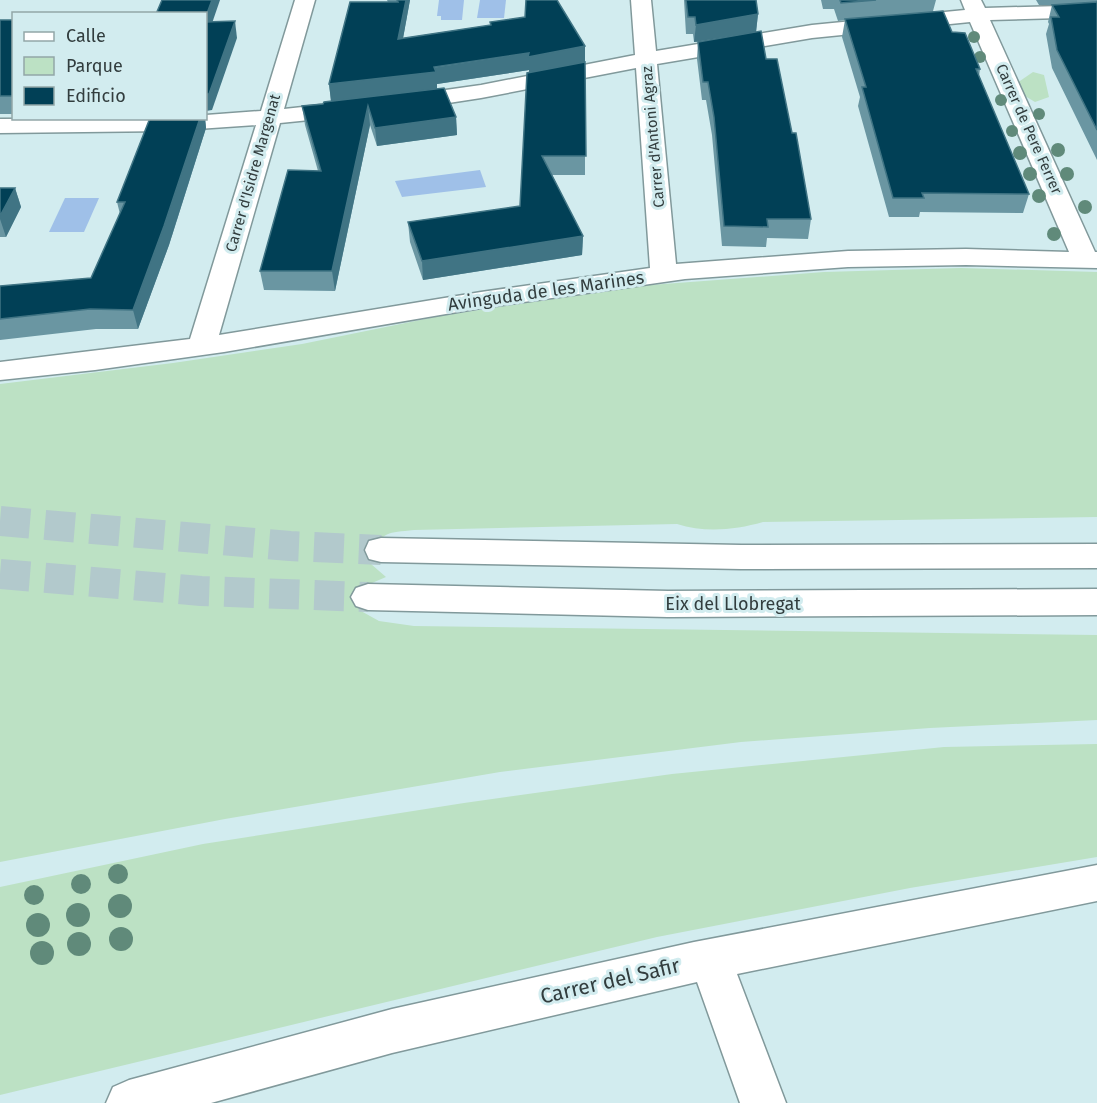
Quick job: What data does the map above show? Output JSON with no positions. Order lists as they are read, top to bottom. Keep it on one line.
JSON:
{"streets":{"main road":["Carrer de Pere Ferrer","Carrer d'Antoni Agraz","Carrer d'Isidre Margenat","Avinguda de les Marines","Eix del Llobregat","Carrer del Safir"]},"crossings":[["Carrer de Pere Ferrer","Avinguda de les Marines"],["Carrer d'Antoni Agraz","Avinguda de les Marines"],["Carrer d'Isidre Margenat","Avinguda de les Marines"]],"legend":["Calle","Parque","Edificio"]}
